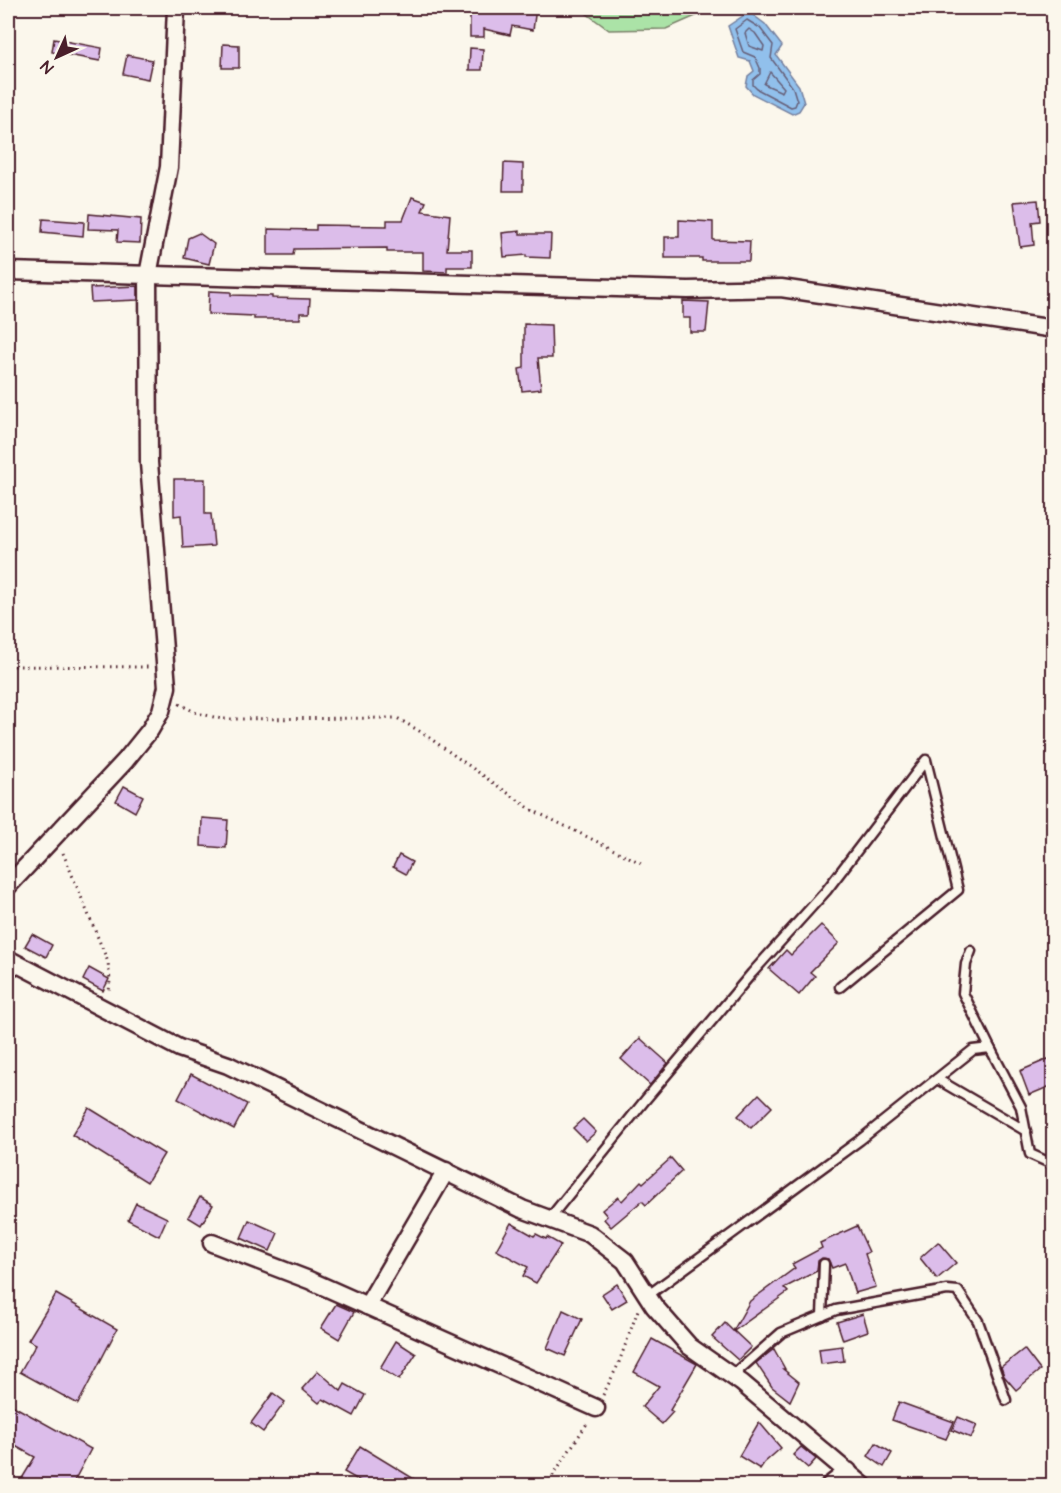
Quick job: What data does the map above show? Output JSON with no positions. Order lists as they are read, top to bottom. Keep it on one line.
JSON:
{"north":"bottom left"}
